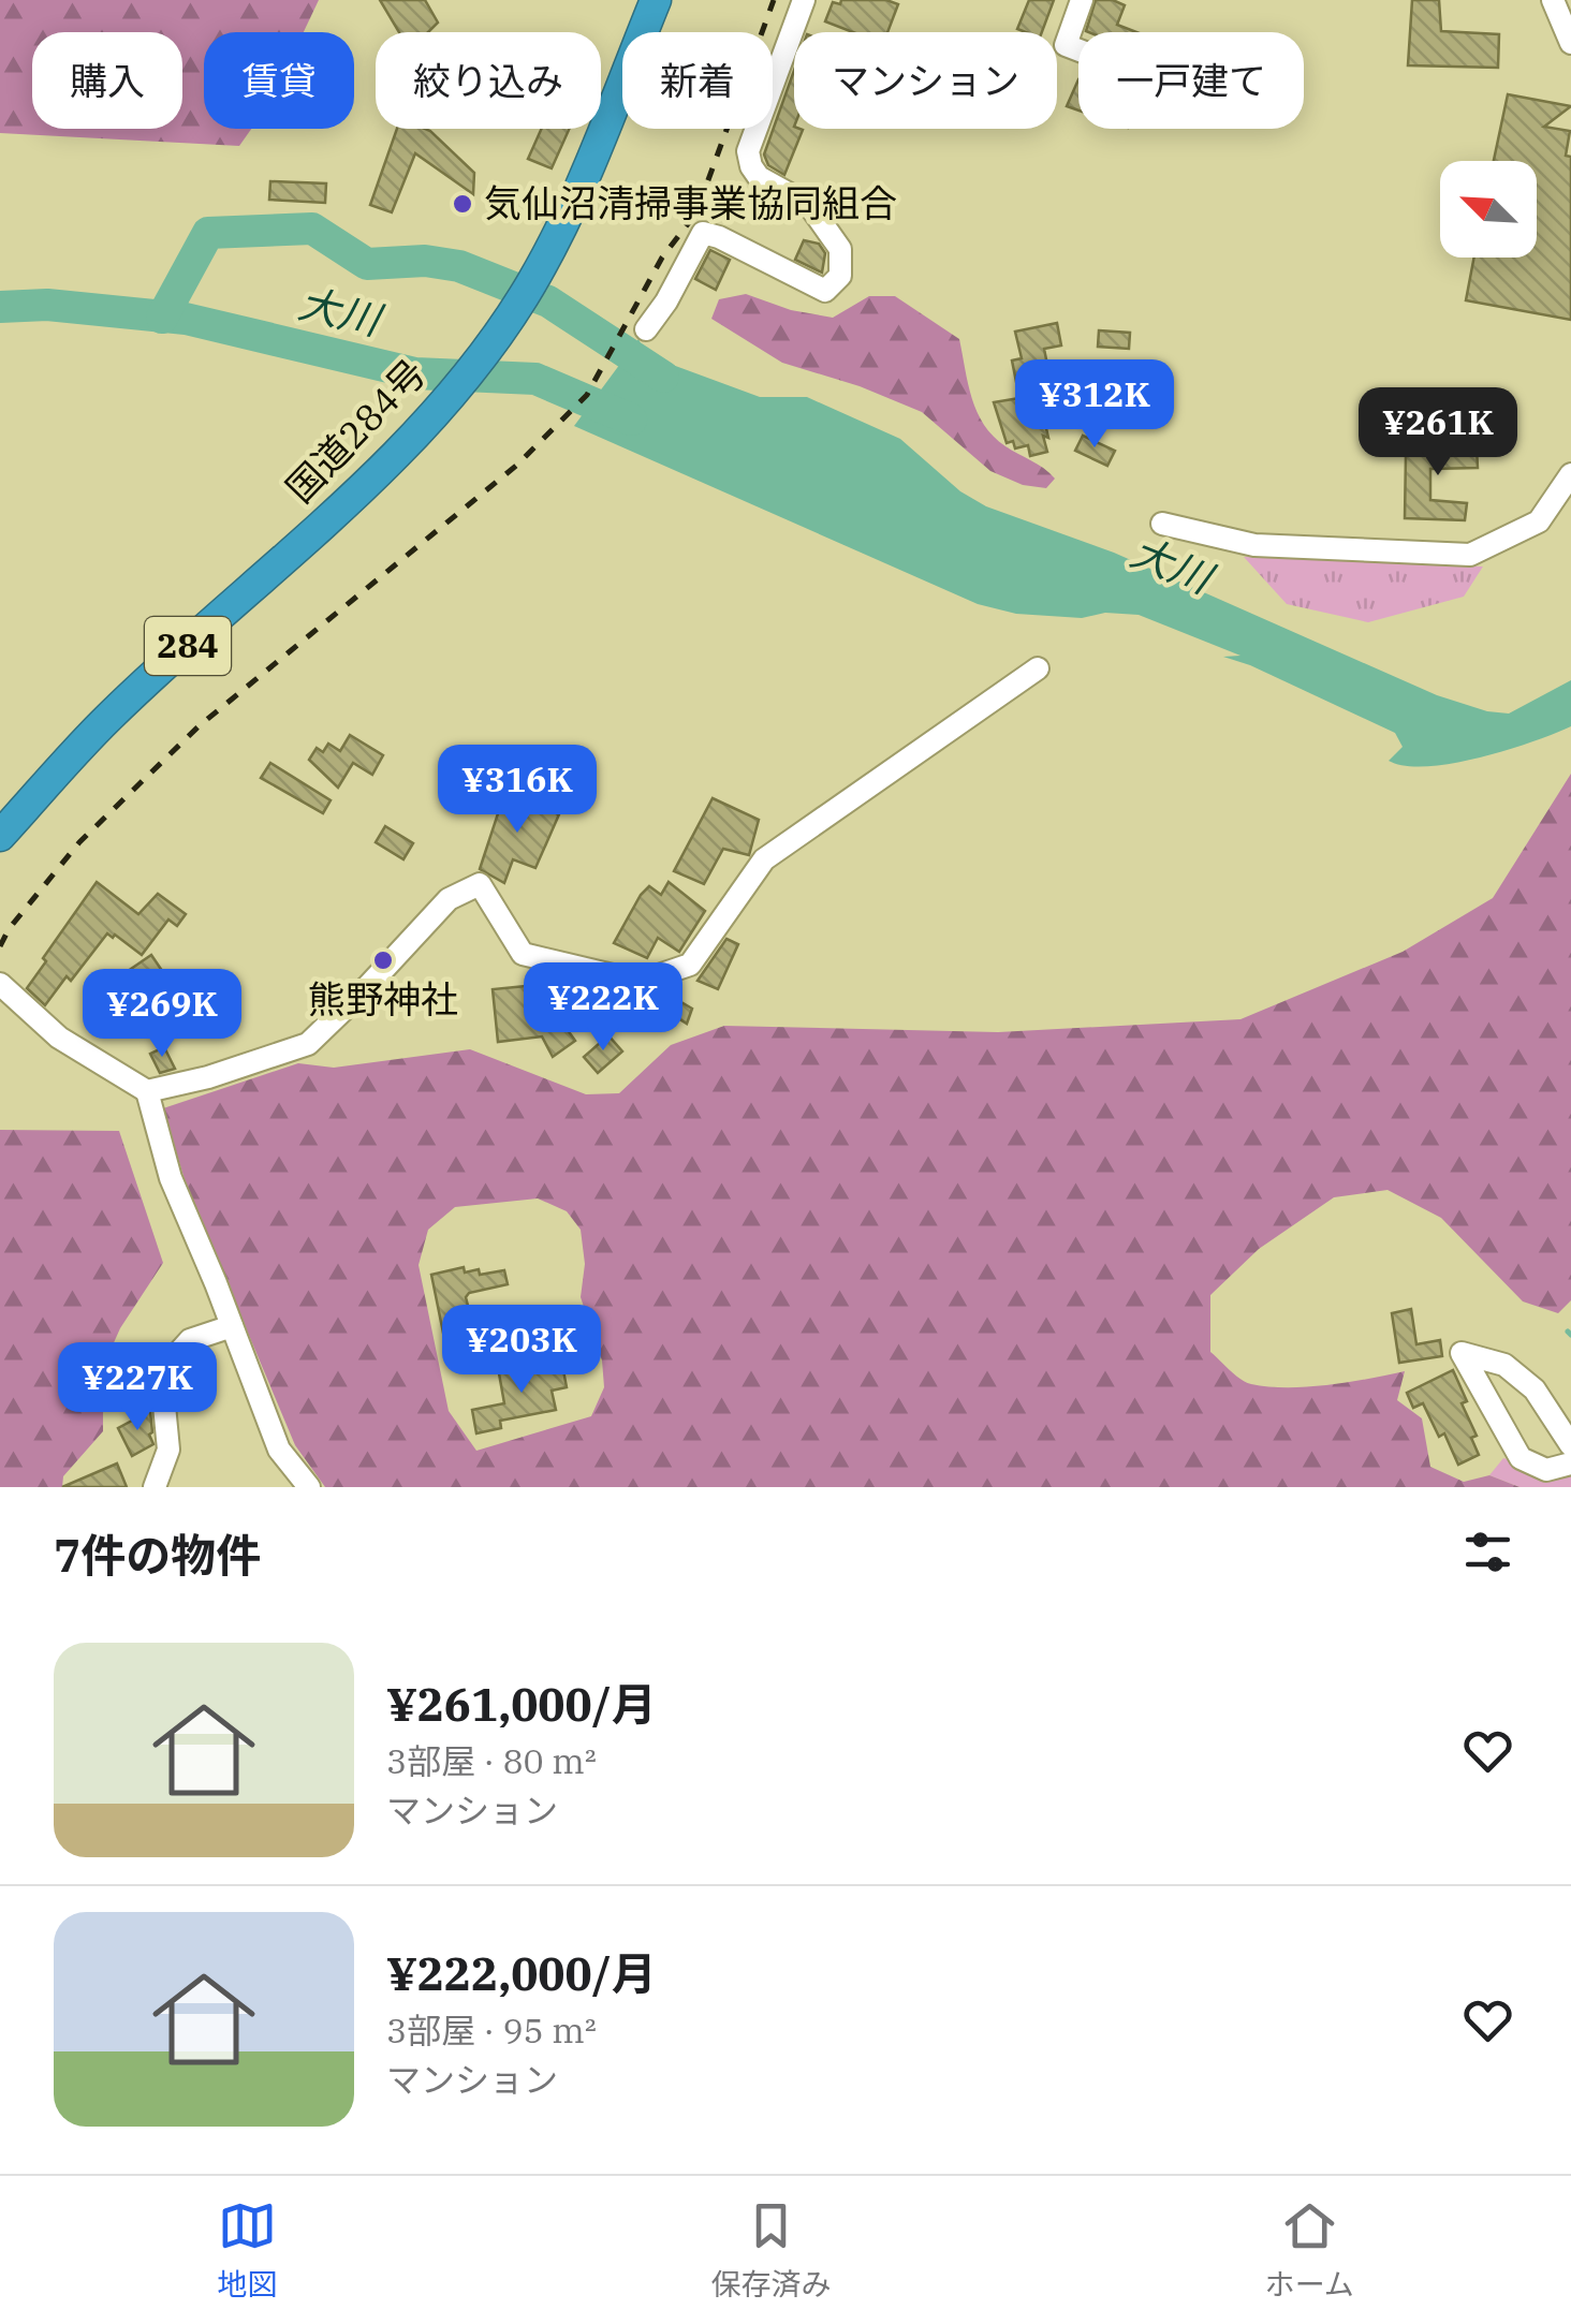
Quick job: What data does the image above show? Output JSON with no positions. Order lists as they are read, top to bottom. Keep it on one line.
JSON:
{"streets":{"highway":["国道284号","284"]},"water":["大川"],"places":["気仙沼清掃事業協同組合","熊野神社"],"north":"top left","page":{"chip":["購入","賃貸","絞り込み","新着","マンション","一戸建て"],"price":["¥312K","¥261K","¥316K","¥222K","¥269K","¥203K","¥227K"],"heading":"7件の物件","list":[{"name":"¥261,000/月","note":"3部屋 · 80 m² · マンション"},{"name":"¥222,000/月","note":"3部屋 · 95 m² · マンション"}],"tabs":["地図","保存済み","ホーム"]}}
